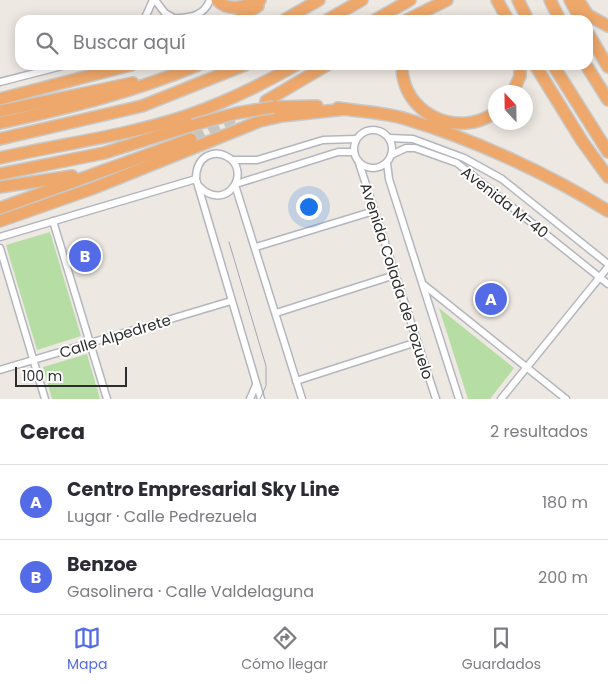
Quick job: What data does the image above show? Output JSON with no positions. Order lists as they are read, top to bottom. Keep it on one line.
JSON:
{"streets":{"street":["Avenida M-40","Avenida Colada de Pozuelo","Calle Alpedrete"]},"crossings":[["Avenida M-40","Avenida Colada de Pozuelo"]],"scale_bar":"100 m","north":"top","page":{"search":"Buscar aquí","pins":["B","A"],"scale":"100 m","heading":["Cerca","2 resultados"],"list":[{"mark":"A","name":"Centro Empresarial Sky Line","note":"Lugar · Calle Pedrezuela","value":"180 m"},{"mark":"B","name":"Benzoe","note":"Gasolinera · Calle Valdelaguna","value":"200 m"}],"nav":["Mapa","Cómo llegar","Guardados"]}}
